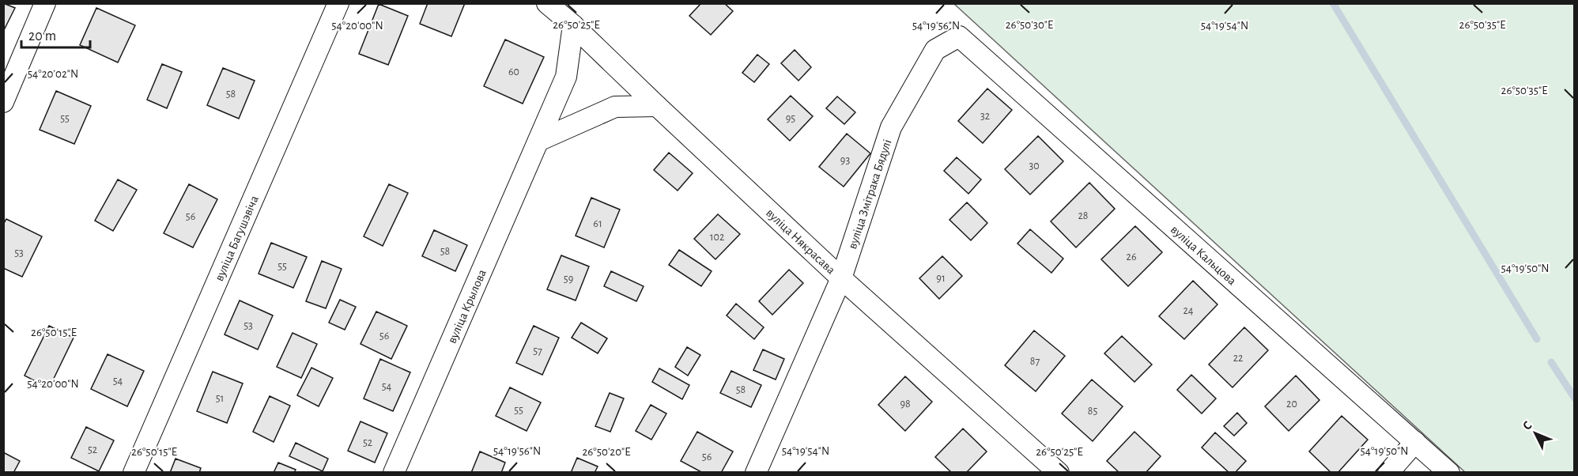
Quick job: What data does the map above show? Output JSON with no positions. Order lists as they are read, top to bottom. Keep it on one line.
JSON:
{"streets":{"street":["вуліца Змітрака Бядулі","вуліца Багушэвіча","вуліца Някрасава","вуліца Кальцова","вуліца Крылова"]},"crossings":[["вуліца Змітрака Бядулі","вуліца Някрасава"],["вуліца Змітрака Бядулі","вуліца Кальцова"],["вуліца Някрасава","вуліца Крылова"]],"house_numbers":["60","58","32","55","95","93","30","28","56","61","102","58","53","26","55","91","59","24","53","56","57","22","87","54","54","58","51","98","20","55","85","52","52","56"],"scale_bar":"20 m","north":"top left","coordinates":["26°50'25\"E","26°50'30\"E","26°50'35\"E","54°20'00\"N","54°19'56\"N","54°19'54\"N","54°20'02\"N","54°19'50\"N","26°50'15\"E","26°50'20\"E"]}
